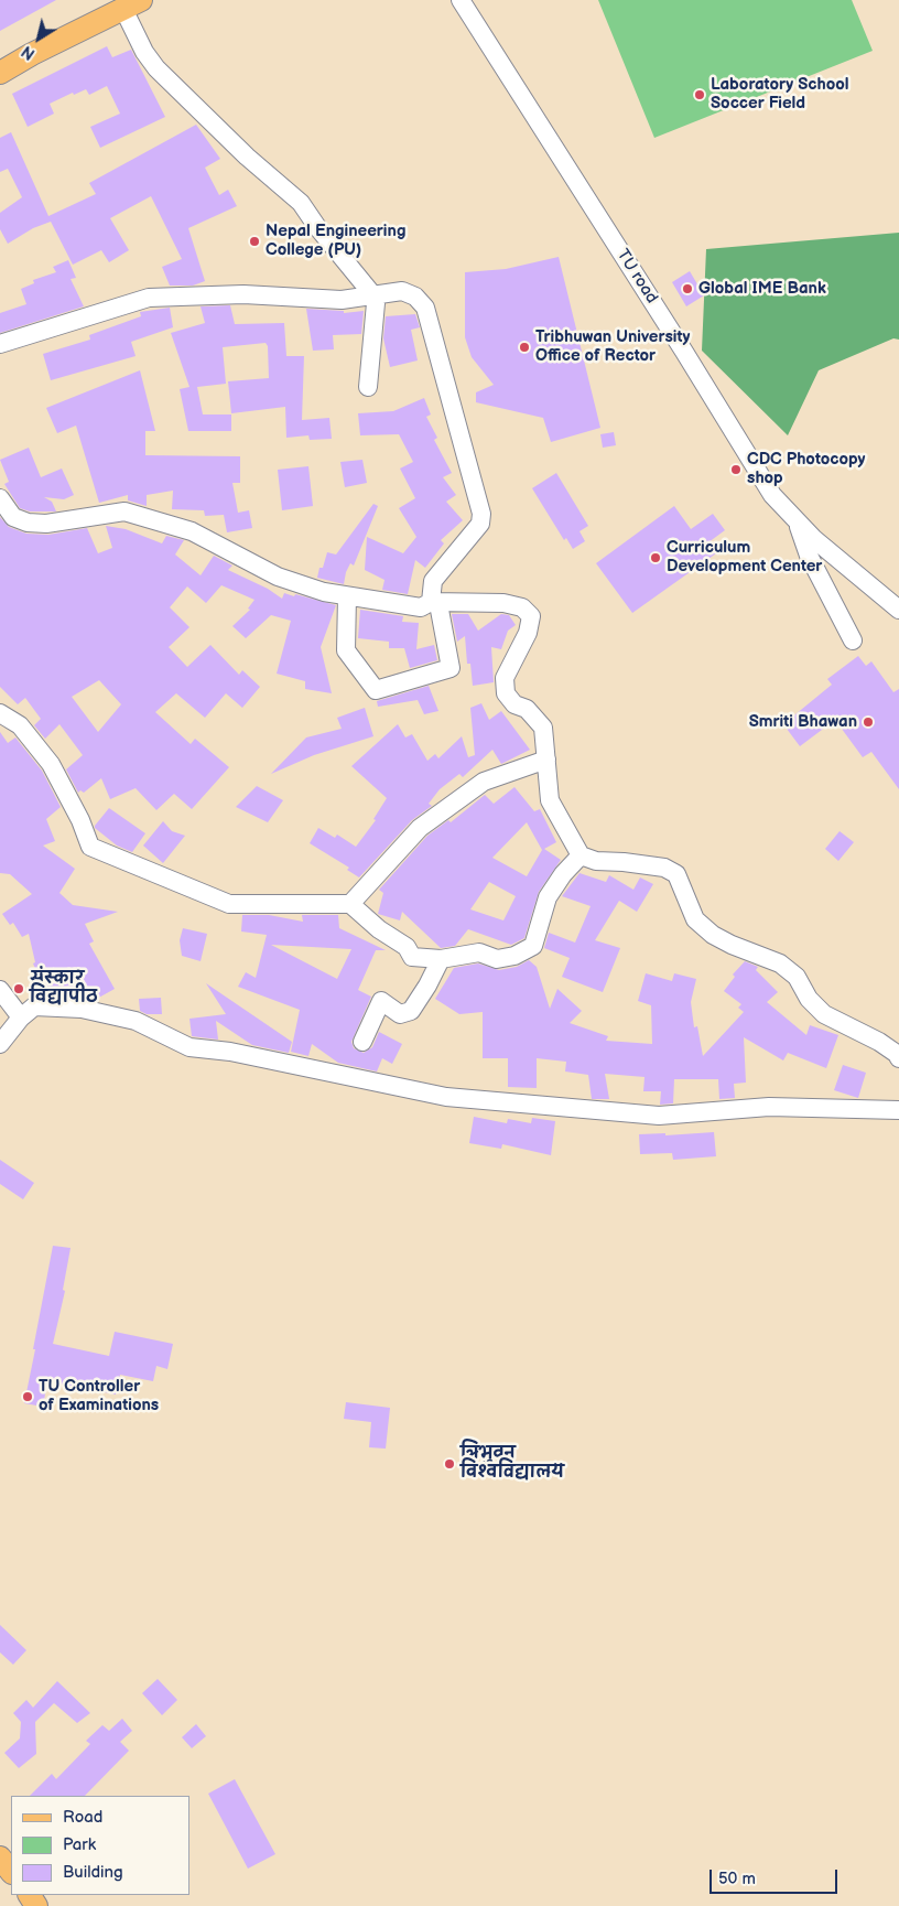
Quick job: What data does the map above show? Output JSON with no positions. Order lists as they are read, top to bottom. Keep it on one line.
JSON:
{"streets":{"street":["TU road"]},"places":["Laboratory School Soccer Field","Nepal Engineering College (PU)","Global IME Bank","Tribhuwan University Office of Rector","CDC Photocopy shop","Curriculum Development Center","Smriti Bhawan","संस्कार विद्यापीठ","TU Controller of Examinations","त्रिभुवन विश्वविद्यालय"],"legend":["Road","Park","Building"],"scale_bar":"50 m","north":"bottom left"}
